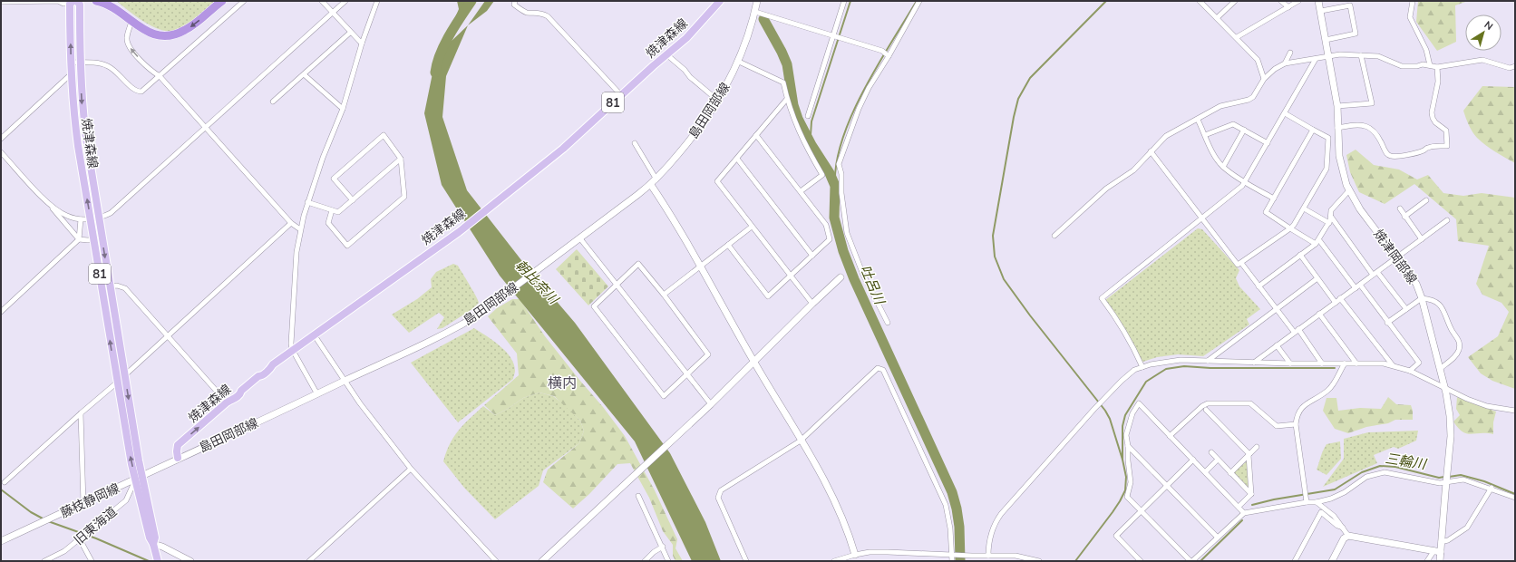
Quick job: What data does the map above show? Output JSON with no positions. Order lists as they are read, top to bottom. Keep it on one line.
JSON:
{"streets":{"main road":["焼津森線","81","島田岡部線","焼津岡部線","藤枝静岡線"],"street":["旧東海道"]},"crossings":[["焼津森線","島田岡部線"],["焼津森線","藤枝静岡線"],["焼津森線","旧東海道"],["島田岡部線","藤枝静岡線"],["藤枝静岡線","旧東海道"]],"districts":["横内"],"water":["朝比奈川","吐呂川","三輪川"],"north":"top right"}
